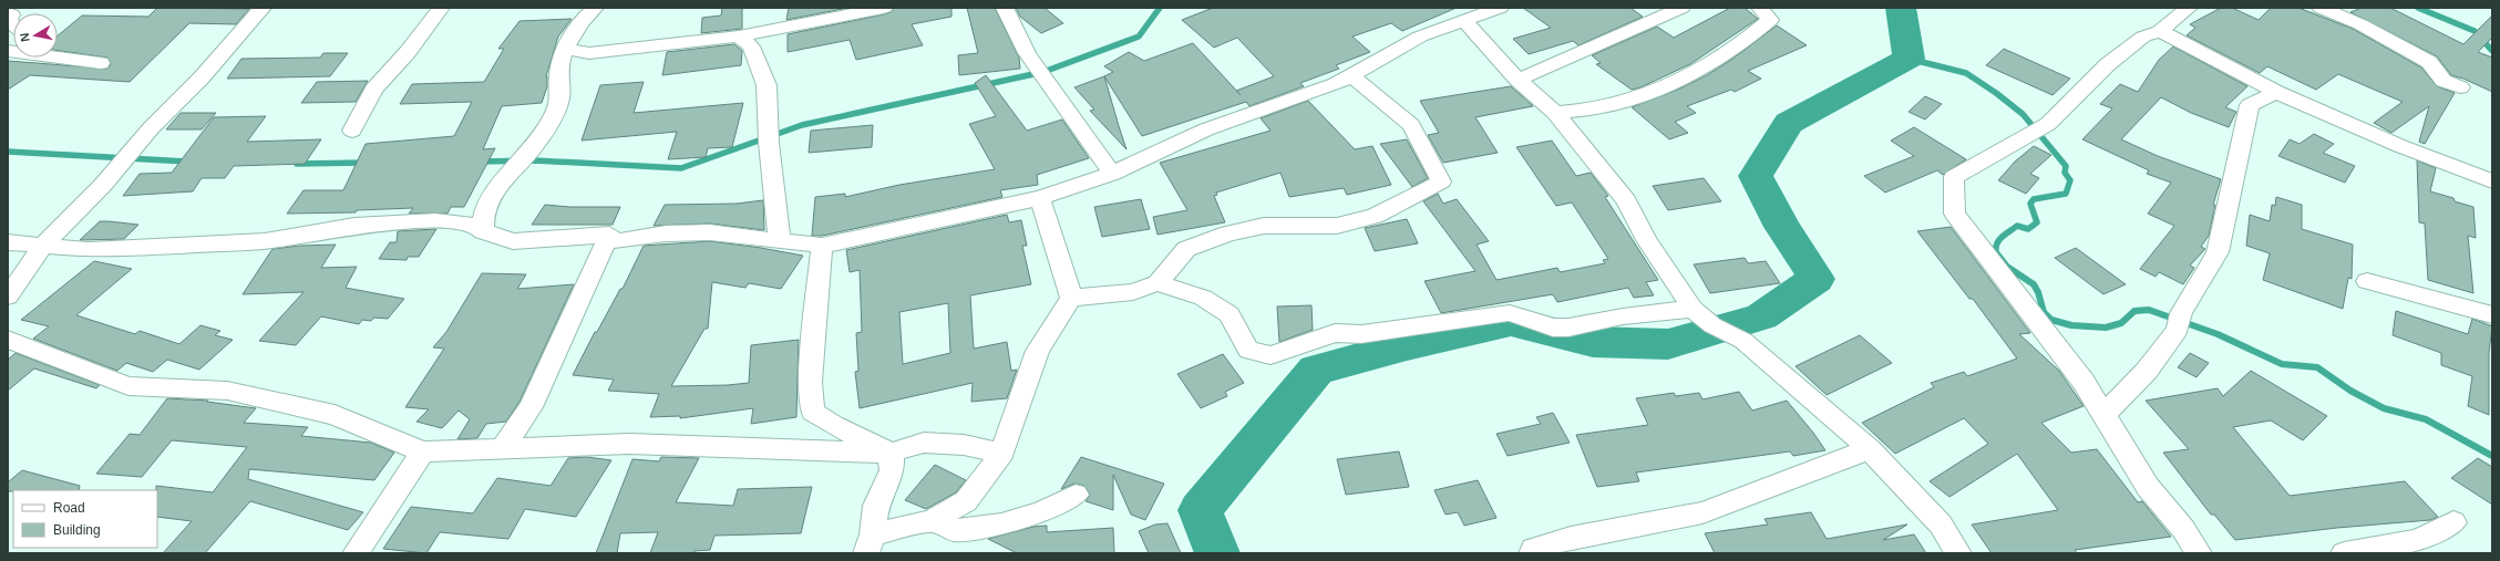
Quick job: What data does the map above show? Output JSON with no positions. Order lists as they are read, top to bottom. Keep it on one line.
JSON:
{"legend":["Road","Building"],"north":"left"}
